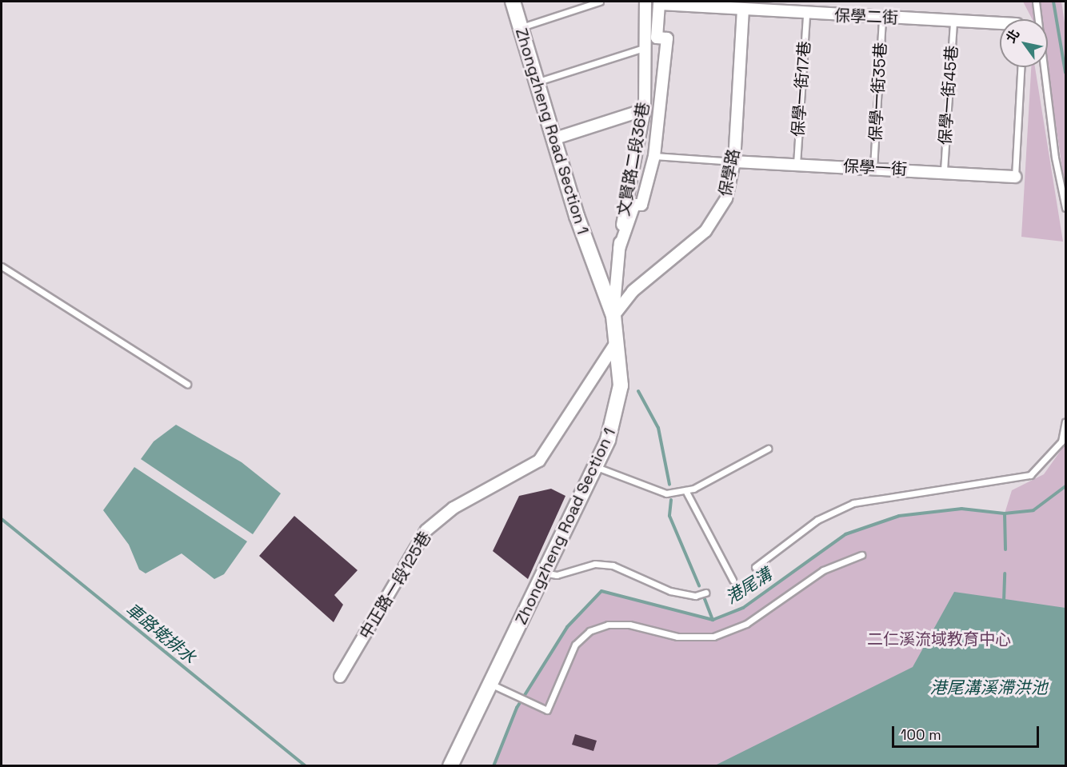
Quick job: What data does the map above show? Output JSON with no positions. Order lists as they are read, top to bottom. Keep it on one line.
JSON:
{"streets":{"main road":["Zhongzheng Road Section 1"],"street":["保學二街","文賢路二段36巷","保學一街","保學路","中正路一段125巷"],"lane":["保學一街17巷","保學一街35巷","保學一街45巷"]},"crossings":[["保學二街","保學一街17巷"],["保學二街","保學一街35巷"],["保學二街","保學一街45巷"],["保學二街","保學路"],["保學一街17巷","保學一街"],["保學一街35巷","保學一街"],["保學一街45巷","保學一街"],["Zhongzheng Road Section 1","文賢路二段36巷"],["Zhongzheng Road Section 1","保學路"],["Zhongzheng Road Section 1","中正路一段125巷"],["文賢路二段36巷","保學路"],["保學一街","保學路"]],"water":["港尾溝","車路墘排水","港尾溝溪滯洪池"],"parks":["二仁溪流域教育中心"],"scale_bar":"100 m","north":"top left"}
